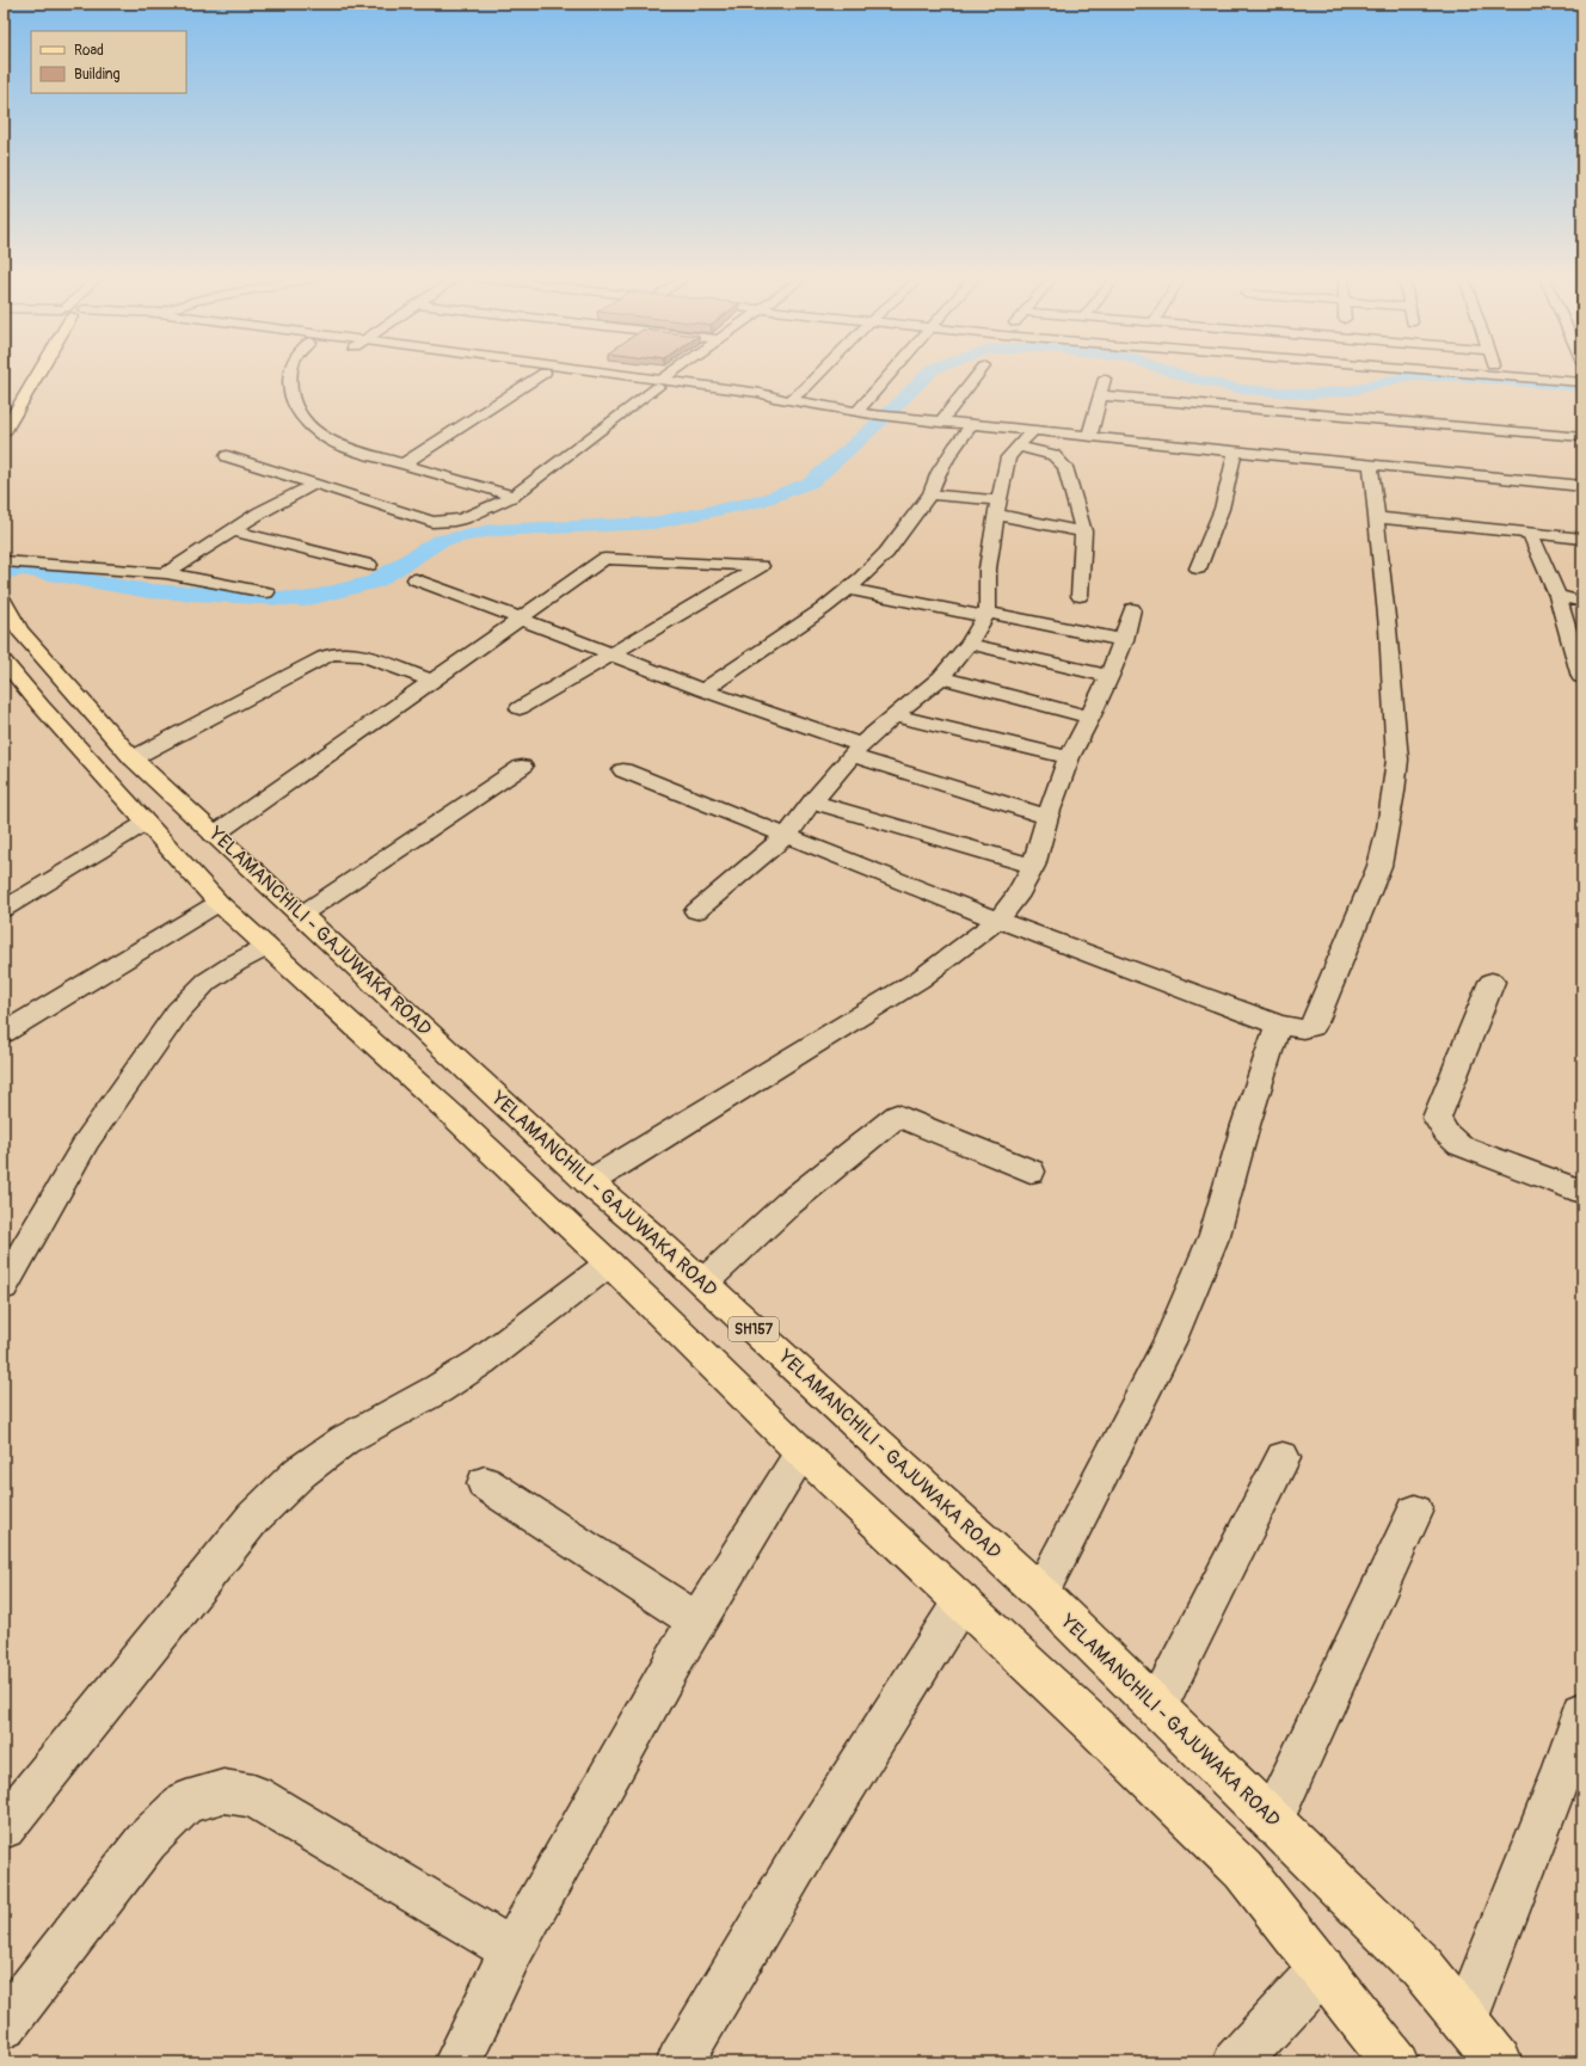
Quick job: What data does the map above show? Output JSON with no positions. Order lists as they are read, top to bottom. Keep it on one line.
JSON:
{"streets":{"main road":["YELAMANCHILI - GAJUWAKA ROAD","SH157"]},"legend":["Road","Building"]}
